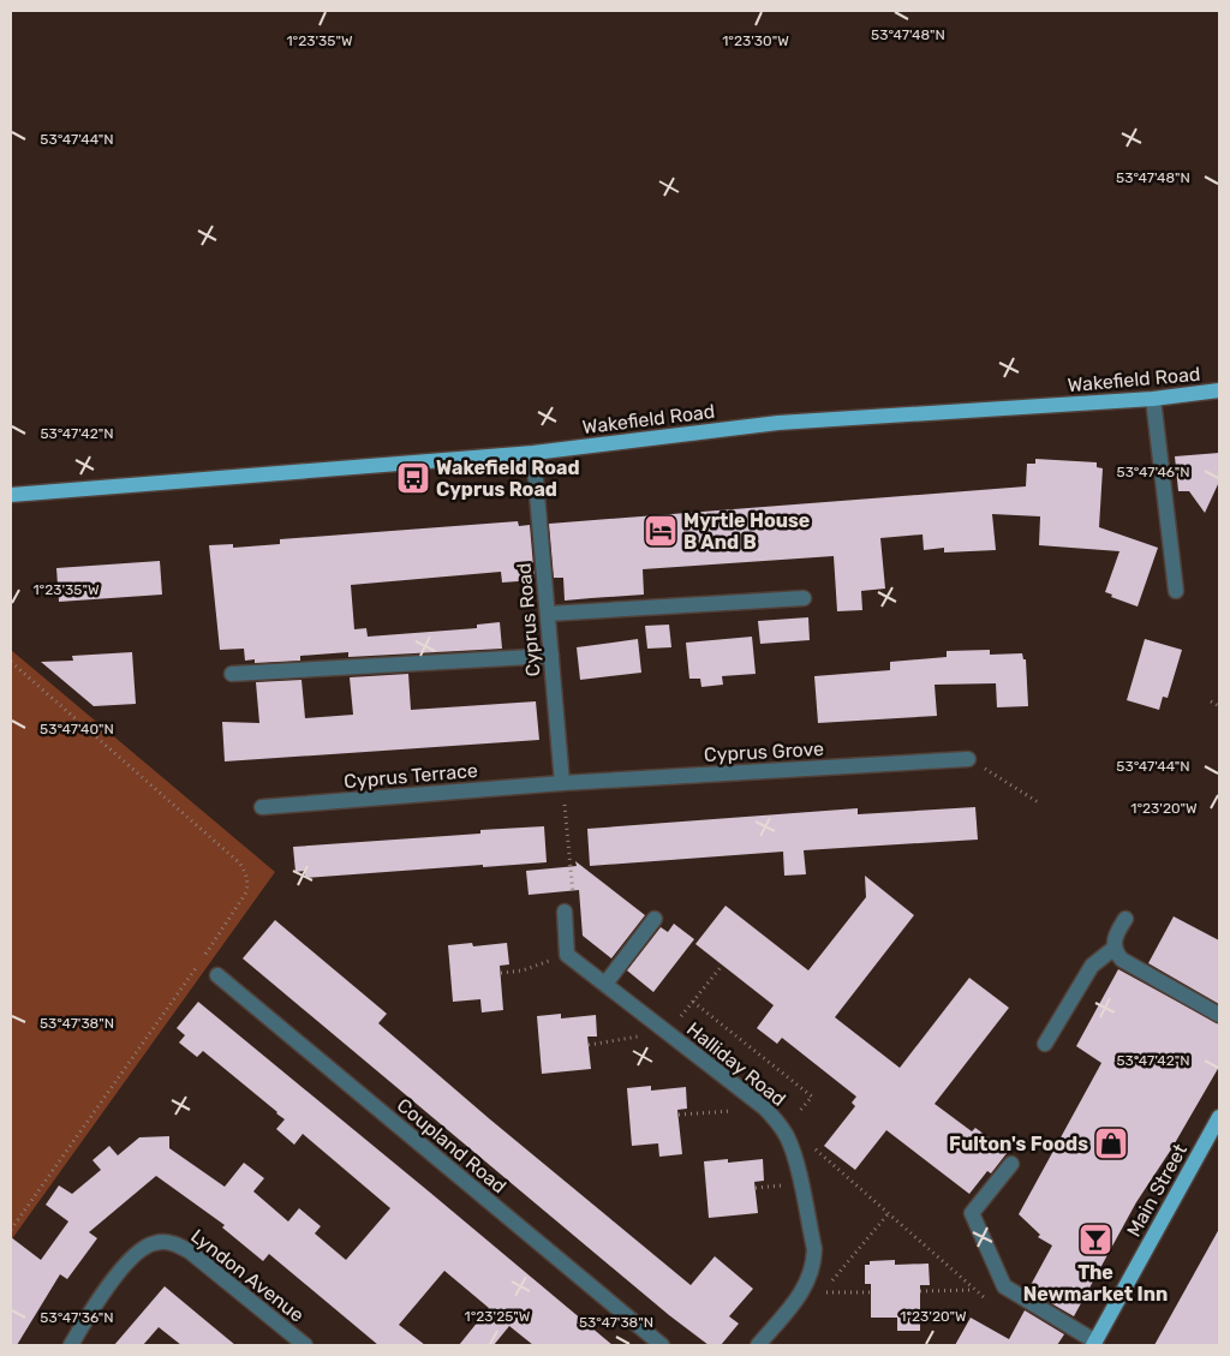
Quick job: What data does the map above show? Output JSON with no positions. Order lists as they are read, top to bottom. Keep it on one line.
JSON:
{"streets":{"main road":["Wakefield Road","Main Street"],"street":["Cyprus Road","Cyprus Grove","Cyprus Terrace","Halliday Road","Coupland Road","Lyndon Avenue"]},"crossings":[["Wakefield Road","Cyprus Road"],["Cyprus Road","Cyprus Grove"],["Cyprus Road","Cyprus Terrace"],["Cyprus Grove","Cyprus Terrace"]],"places":{"bus stop":["Wakefield Road Cyprus Road"],"hotel":["Myrtle House B And B"],"shop":["Fulton's Foods"],"bar":["The Newmarket Inn"]},"coordinates":["53°47'48\"N","1°23'35\"W","1°23'30\"W","53°47'44\"N","53°47'42\"N","53°47'46\"N","53°47'40\"N","1°23'20\"W","53°47'38\"N","1°23'25\"W","53°47'36\"N"]}
